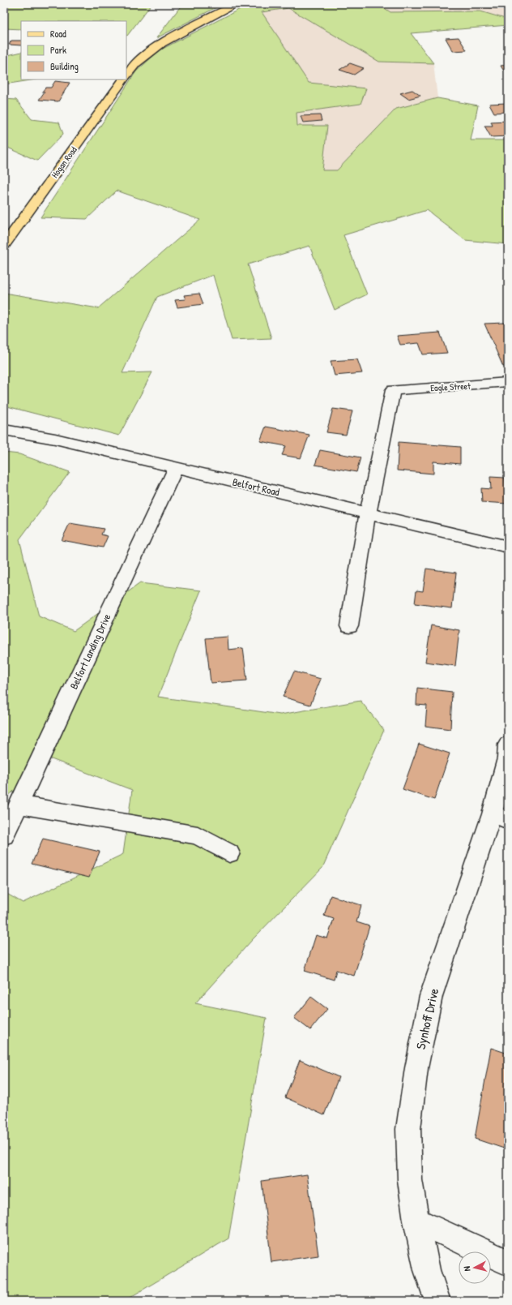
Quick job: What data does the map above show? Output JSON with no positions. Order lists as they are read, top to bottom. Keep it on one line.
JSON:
{"streets":{"main road":["Hogan Road"],"street":["Eagle Street","Belfort Road","Belfort Landing Drive","Synhoff Drive"]},"crossings":[["Eagle Street","Belfort Road"],["Belfort Road","Belfort Landing Drive"]],"legend":["Road","Park","Building"],"north":"left"}
